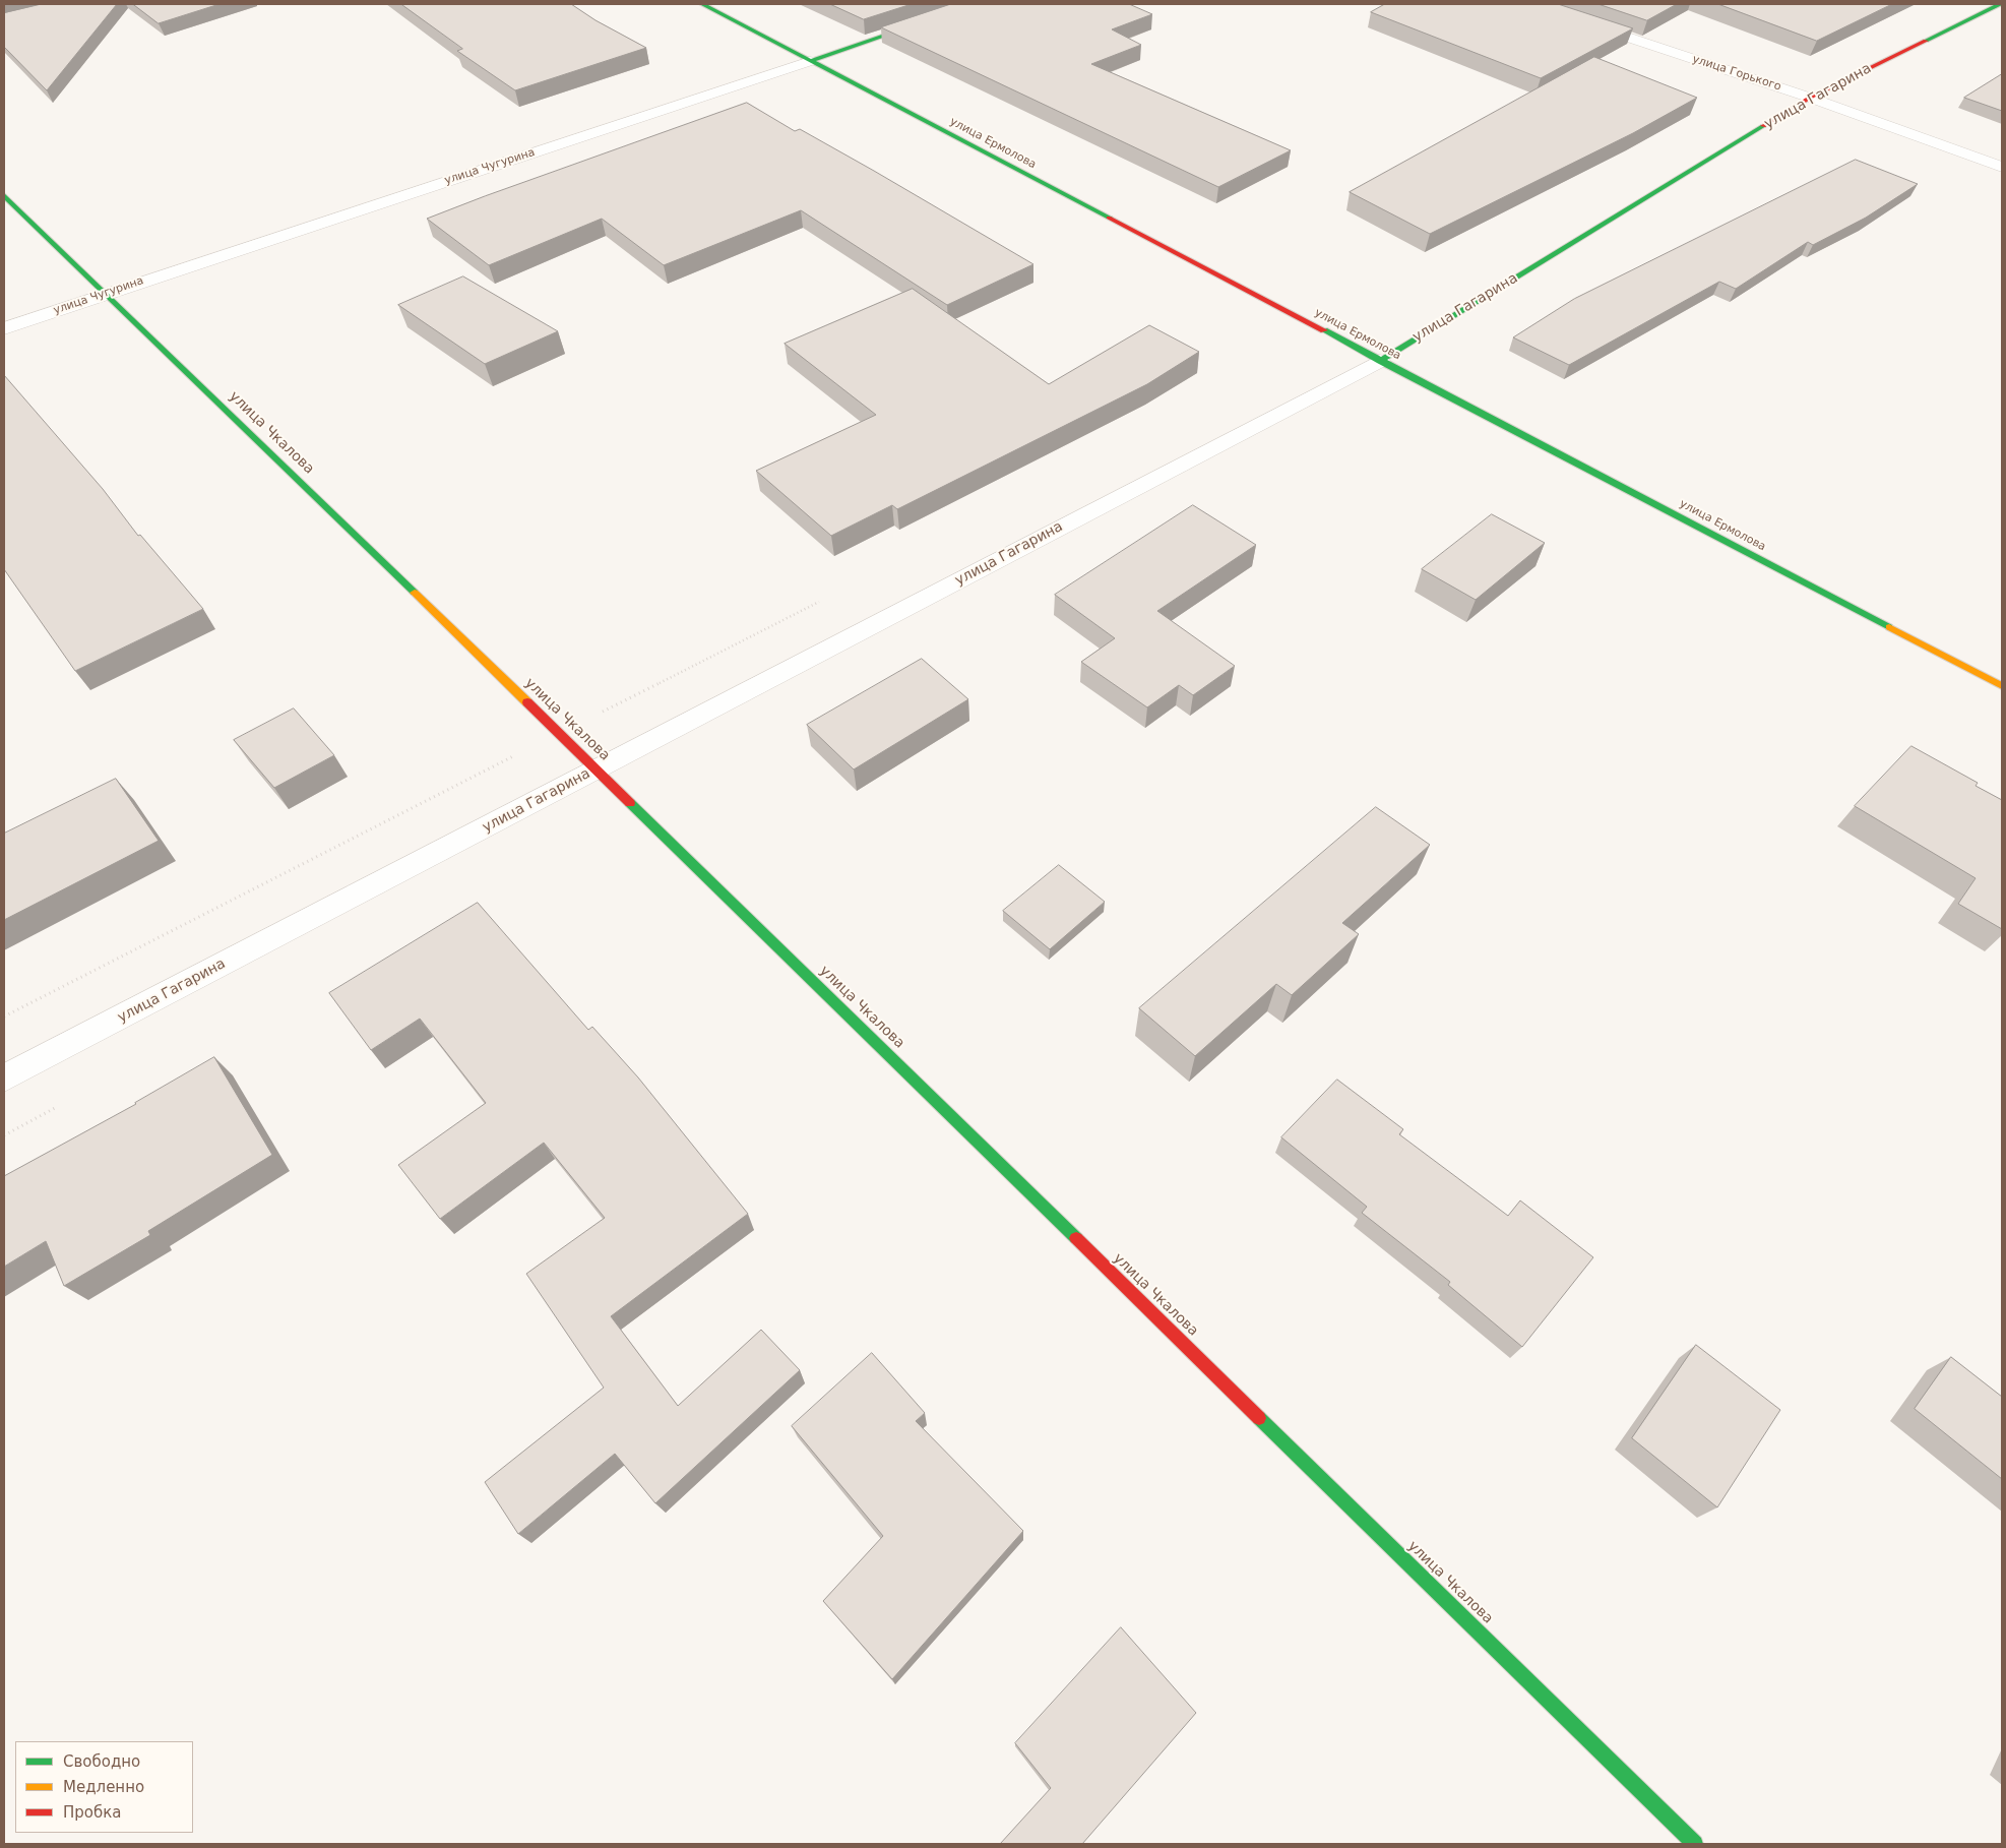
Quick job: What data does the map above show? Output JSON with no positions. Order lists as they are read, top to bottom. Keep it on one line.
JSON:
{"streets":{"street":["улица Горького","улица Гагарина","улица Ермолова","улица Чугурина","улица Чкалова"]},"crossings":[["улица Горького","улица Гагарина"],["улица Гагарина","улица Ермолова"],["улица Гагарина","улица Чкалова"],["улица Ермолова","улица Чугурина"],["улица Чугурина","улица Чкалова"]],"legend":["Свободно","Медленно","Пробка"]}
